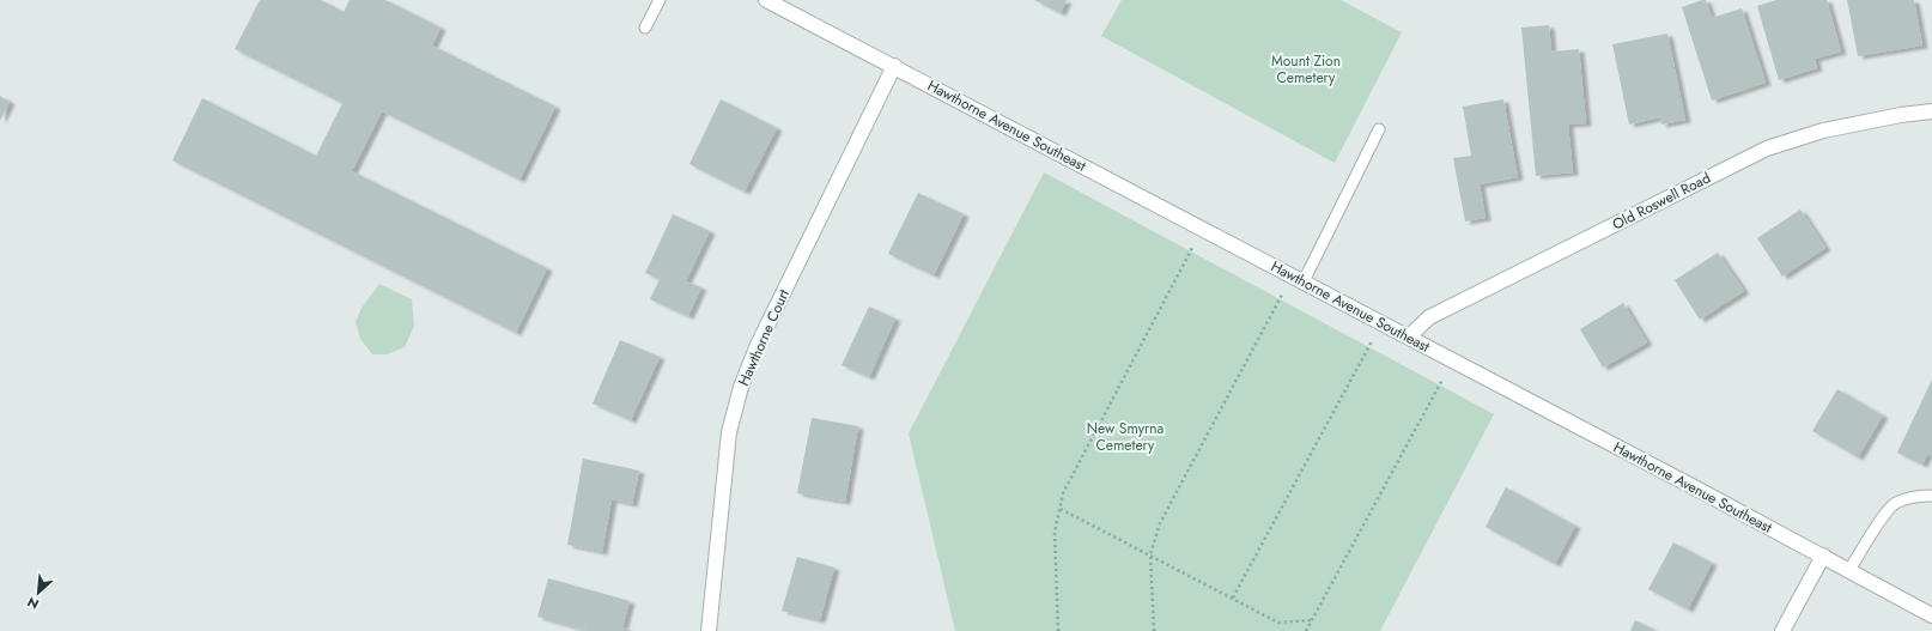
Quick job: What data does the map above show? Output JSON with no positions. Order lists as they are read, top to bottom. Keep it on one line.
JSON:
{"streets":{"street":["Hawthorne Avenue Southeast","Old Roswell Road","Hawthorne Court"]},"crossings":[["Hawthorne Avenue Southeast","Old Roswell Road"],["Hawthorne Avenue Southeast","Hawthorne Court"]],"parks":["Mount Zion Cemetery","New Smyrna Cemetery"],"north":"bottom left"}
